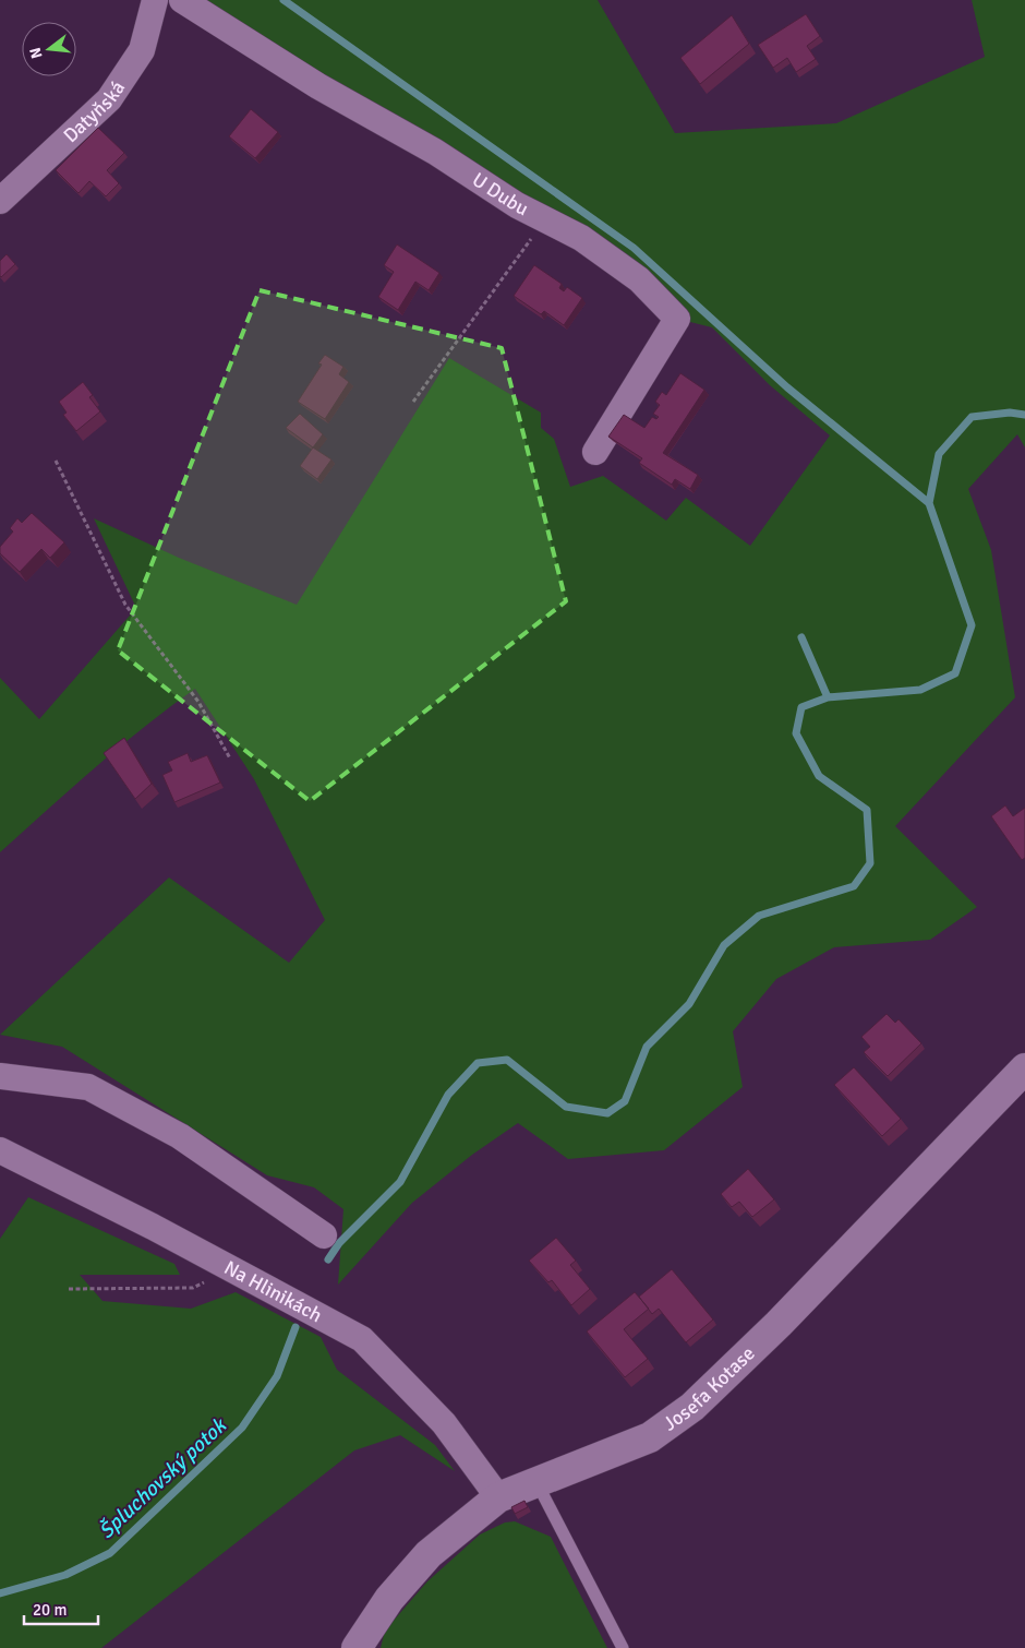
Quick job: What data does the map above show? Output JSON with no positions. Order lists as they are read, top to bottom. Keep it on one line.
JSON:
{"streets":{"street":["Datyňská","U Dubu","Na Hlinikách","Josefa Kotase"]},"crossings":[["Na Hlinikách","Josefa Kotase"]],"water":["Špluchovský potok"],"scale_bar":"20 m","north":"left"}
